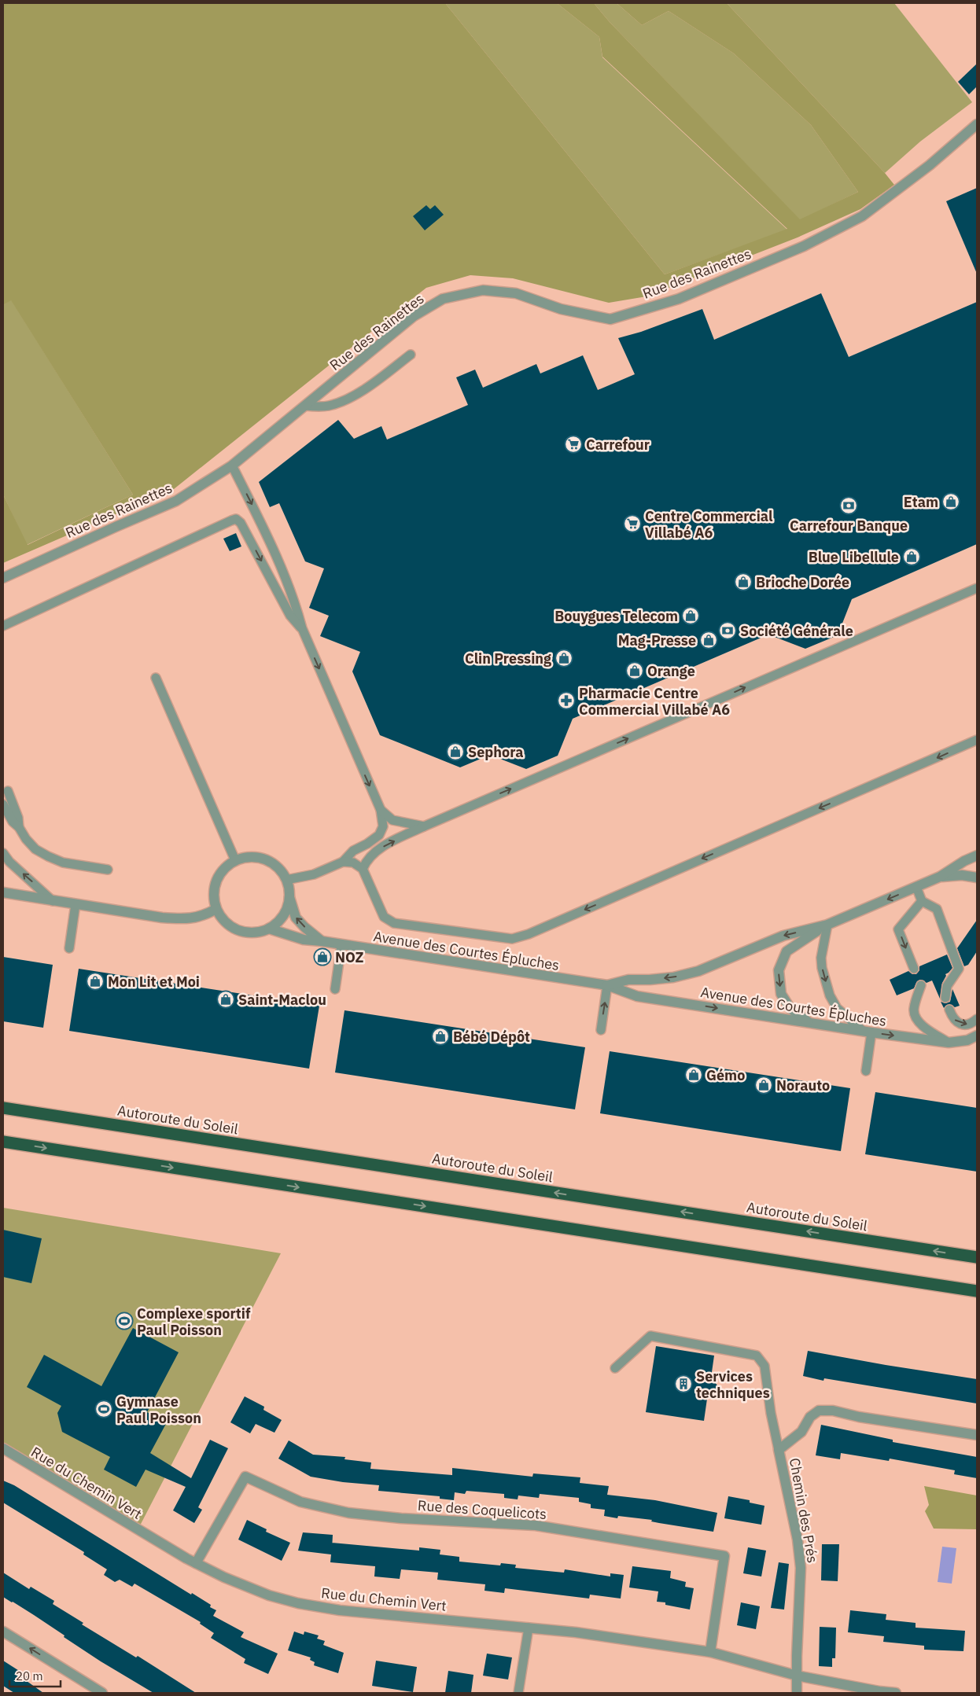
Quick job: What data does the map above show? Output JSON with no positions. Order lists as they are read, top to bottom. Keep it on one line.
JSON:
{"streets":{"highway":["Autoroute du Soleil"],"street":["Rue des Rainettes","Avenue des Courtes Épluches","Rue du Chemin Vert","Rue des Coquelicots","Chemin des Prés"]},"crossings":[["Rue du Chemin Vert","Rue des Coquelicots"],["Rue du Chemin Vert","Chemin des Prés"]],"places":{"supermarket":["Carrefour","Centre Commercial Villabé A6"],"shop":["Etam","Blue Libellule","Brioche Dorée","Bouygues Telecom","Mag-Presse","Clin Pressing","Orange","Sephora","NOZ","Mon Lit et Moi","Saint-Maclou","Bébé Dépôt","Gémo","Norauto"],"bank":["Carrefour Banque","Société Générale"],"pharmacy":["Pharmacie Centre Commercial Villabé A6"],"sports":["Complexe sportif Paul Poisson","Gymnase Paul Poisson"],"building":["Services techniques"]},"scale_bar":"20 m"}
